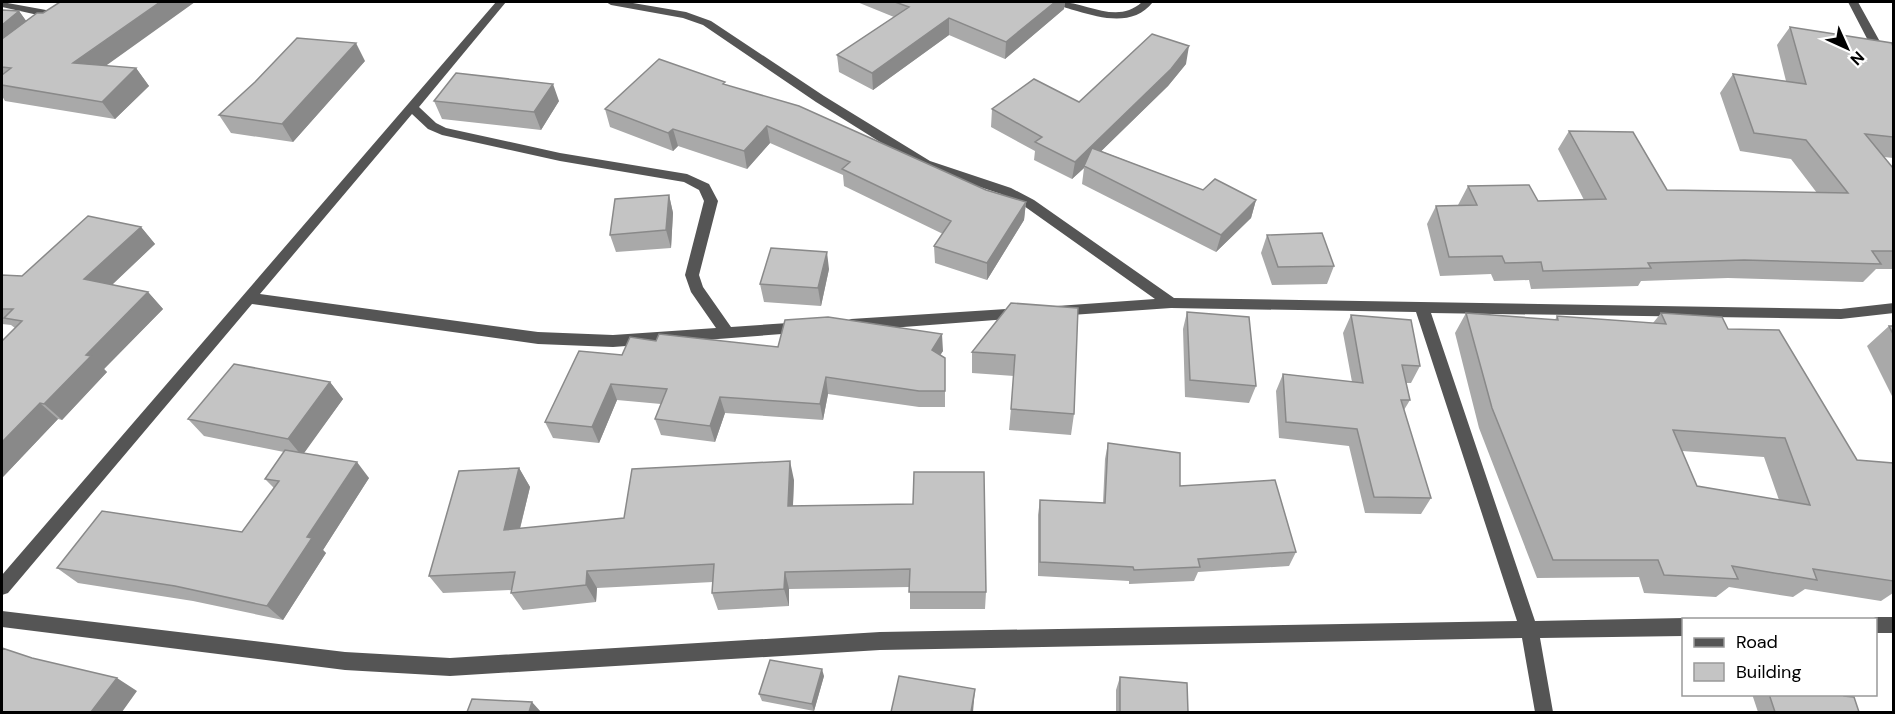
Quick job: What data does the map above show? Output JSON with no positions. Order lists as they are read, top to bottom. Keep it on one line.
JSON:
{"legend":["Road","Building"],"north":"bottom right"}
